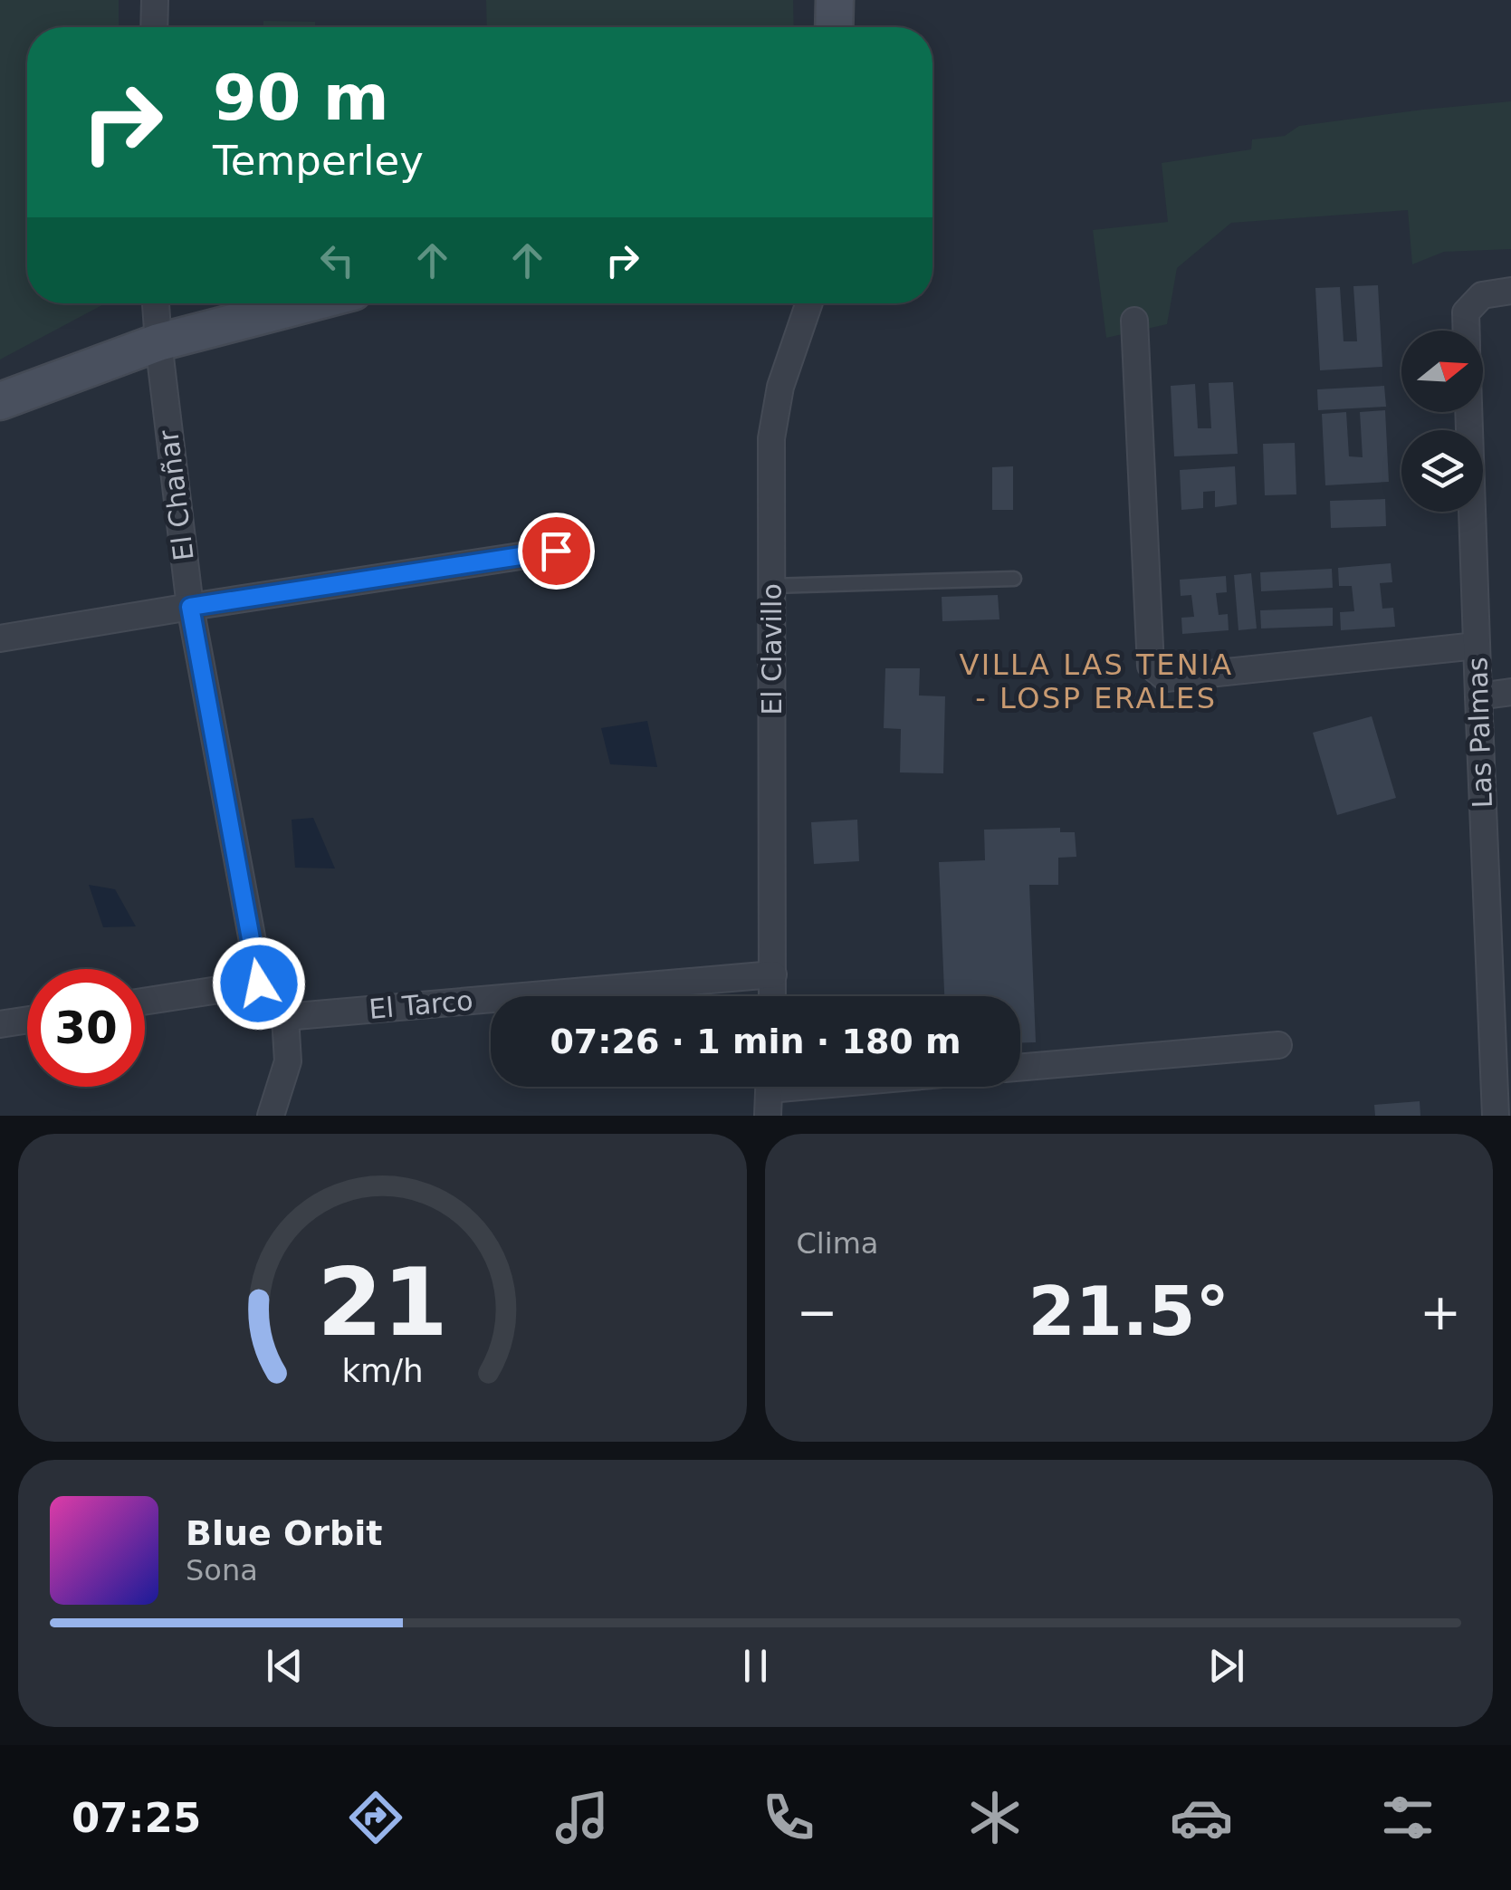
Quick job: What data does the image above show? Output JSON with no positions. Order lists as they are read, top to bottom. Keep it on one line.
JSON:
{"streets":{"street":["El Chañar","El Clavillo","Las Palmas","El Tarco"]},"crossings":[["El Chañar","El Tarco"],["El Clavillo","El Tarco"]],"districts":["VILLA LAS TENIA - LOSP ERALES"],"north":"right","page":{"turn":["90 m","Temperley"],"limit":"30","trip":"07:26 · 1 min · 180 m","tile":"Clima","heat":["−","21.5°","+"],"song":["Blue Orbit","Sona"],"tabs":"07:25","gauge":["21","km/h"]}}
